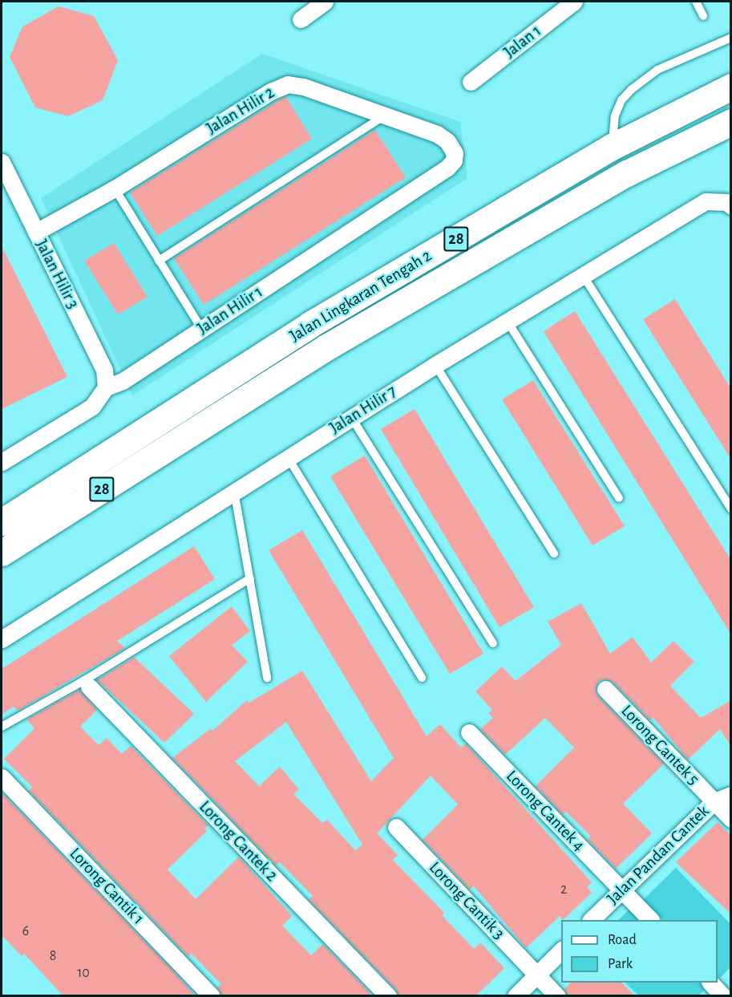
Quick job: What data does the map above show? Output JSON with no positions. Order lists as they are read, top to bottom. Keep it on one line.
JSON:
{"streets":{"highway":["28","Jalan Lingkaran Tengah 2"],"street":["Jalan 1","Jalan Hilir 2","Jalan Hilir 3","Jalan Hilir 1","Jalan Hilir 7","Lorong Cantek 5","Lorong Cantek 4","Lorong Cantek 2","Jalan Pandan Cantek","Lorong Cantik 1","Lorong Cantik 3"]},"crossings":[["Jalan Hilir 2","Jalan Hilir 3"],["Jalan Hilir 2","Jalan Hilir 1"],["Jalan Hilir 3","Jalan Hilir 1"],["Lorong Cantek 5","Jalan Pandan Cantek"],["Lorong Cantek 4","Jalan Pandan Cantek"]],"house_numbers":["2","6","8","10"],"legend":["Road","Park"]}
